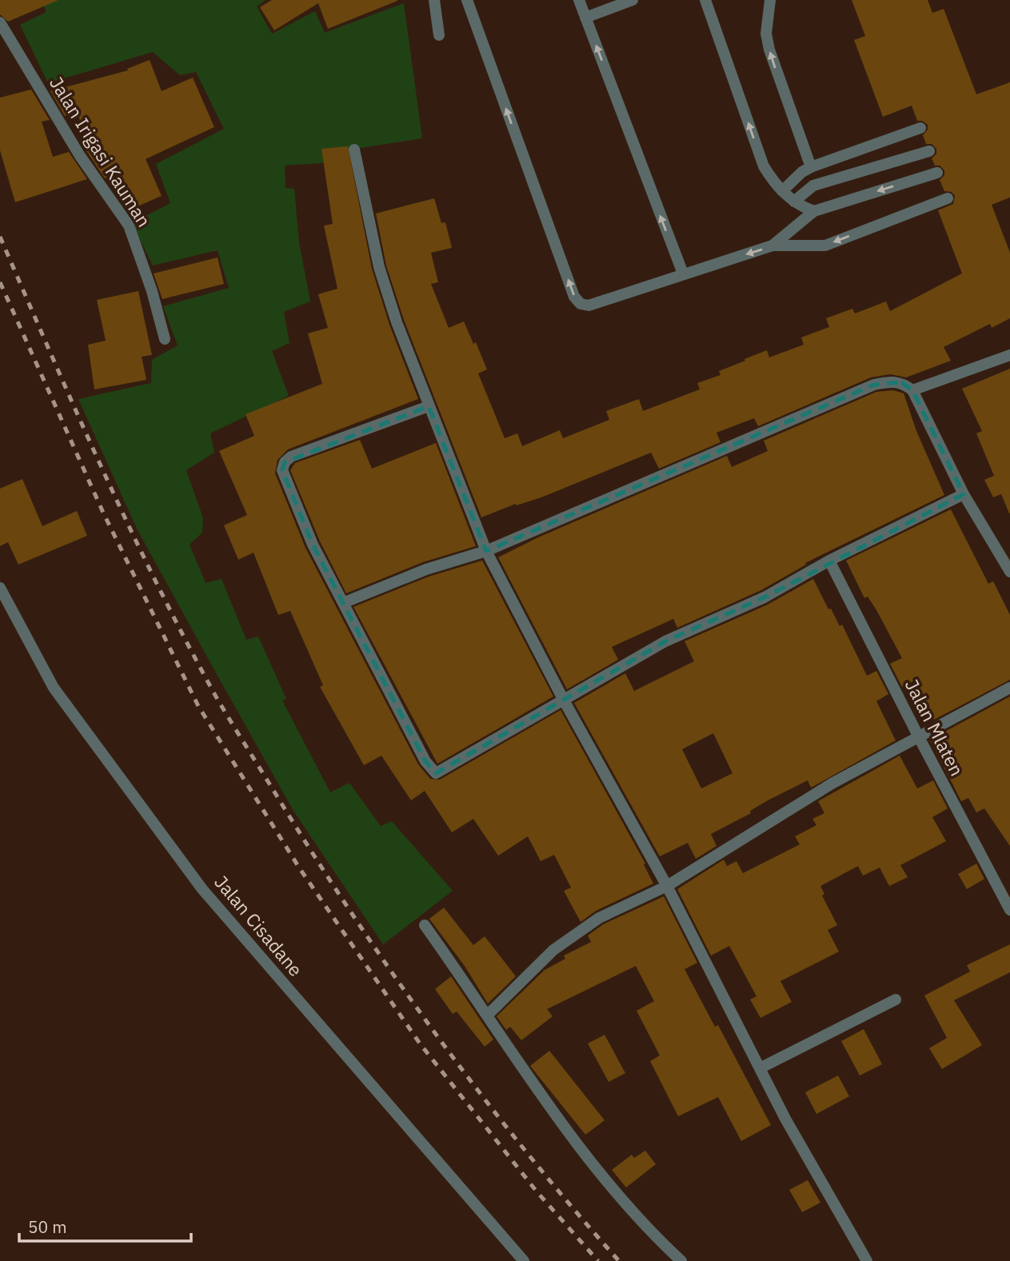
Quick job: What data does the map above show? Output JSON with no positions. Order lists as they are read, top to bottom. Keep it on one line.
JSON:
{"streets":{"street":["Jalan Irigasi Kauman","Jalan Mlaten","Jalan Cisadane"]},"scale_bar":"50 m"}
